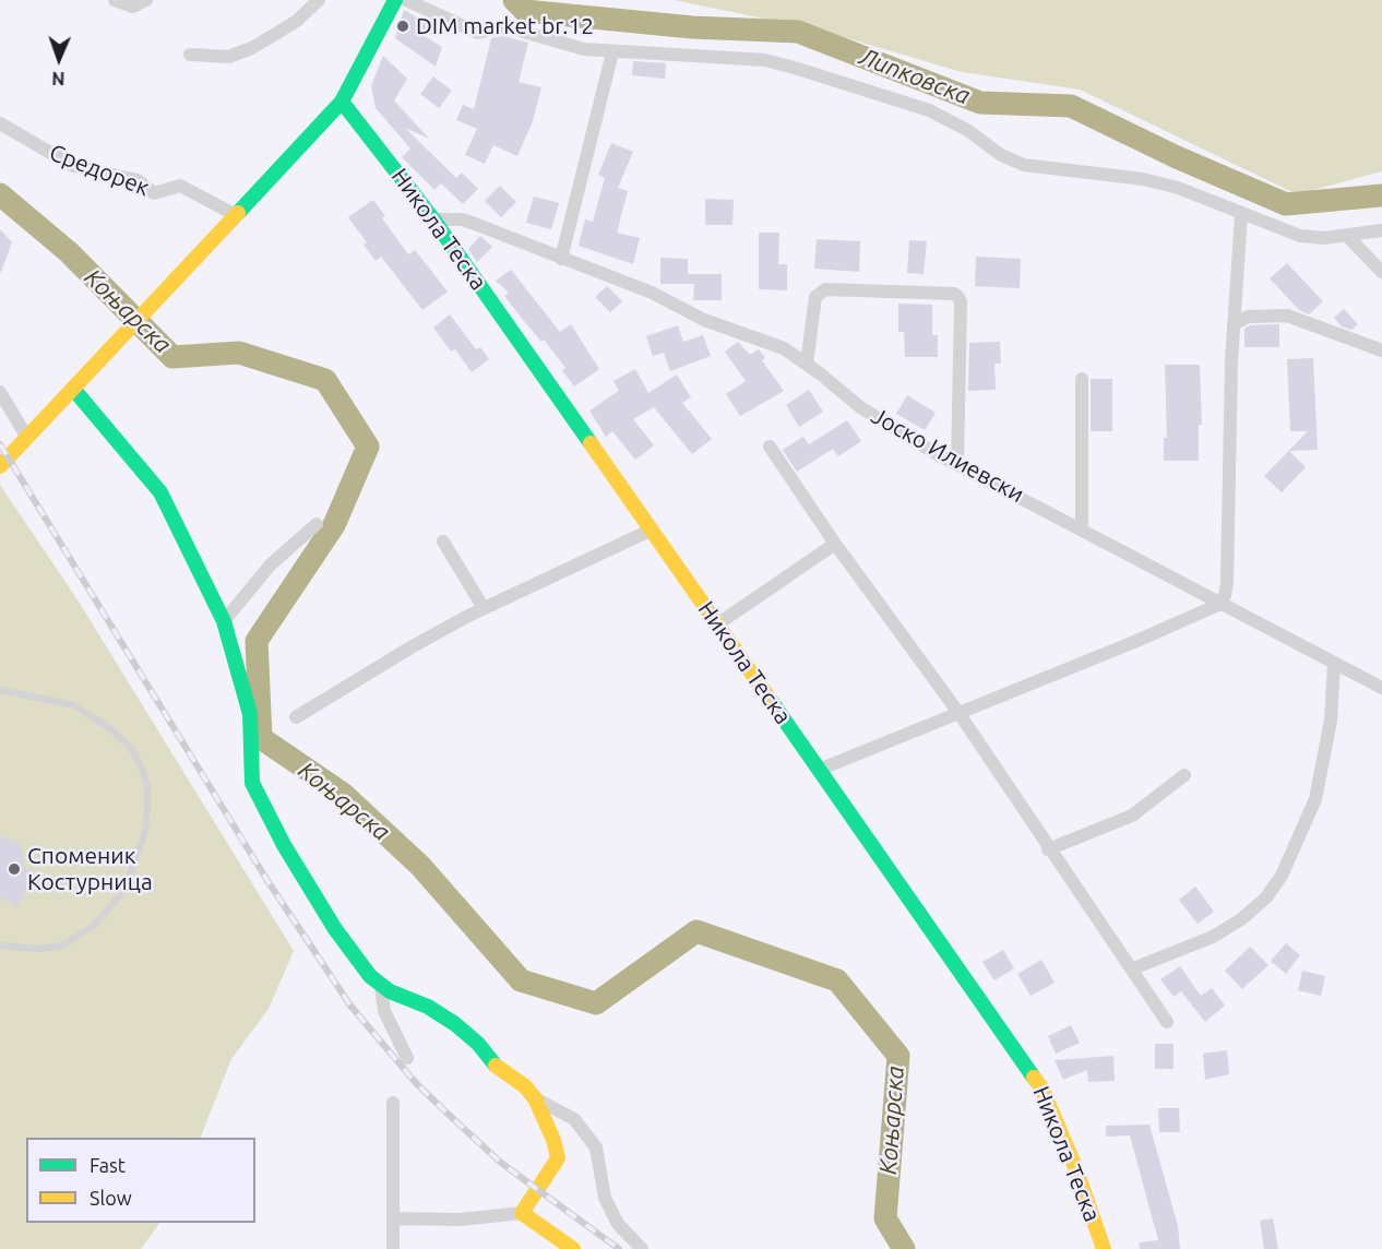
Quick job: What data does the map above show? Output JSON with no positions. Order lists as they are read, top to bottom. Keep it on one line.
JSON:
{"streets":{"street":["Средорек","Никола Теска","Јоско Илиевски"]},"crossings":[["Никола Теска","Јоско Илиевски"]],"water":["Липковска","Коњарска"],"places":["DIM market br.12","Споменик Костурница"],"legend":["Fast","Slow"],"north":"bottom"}
